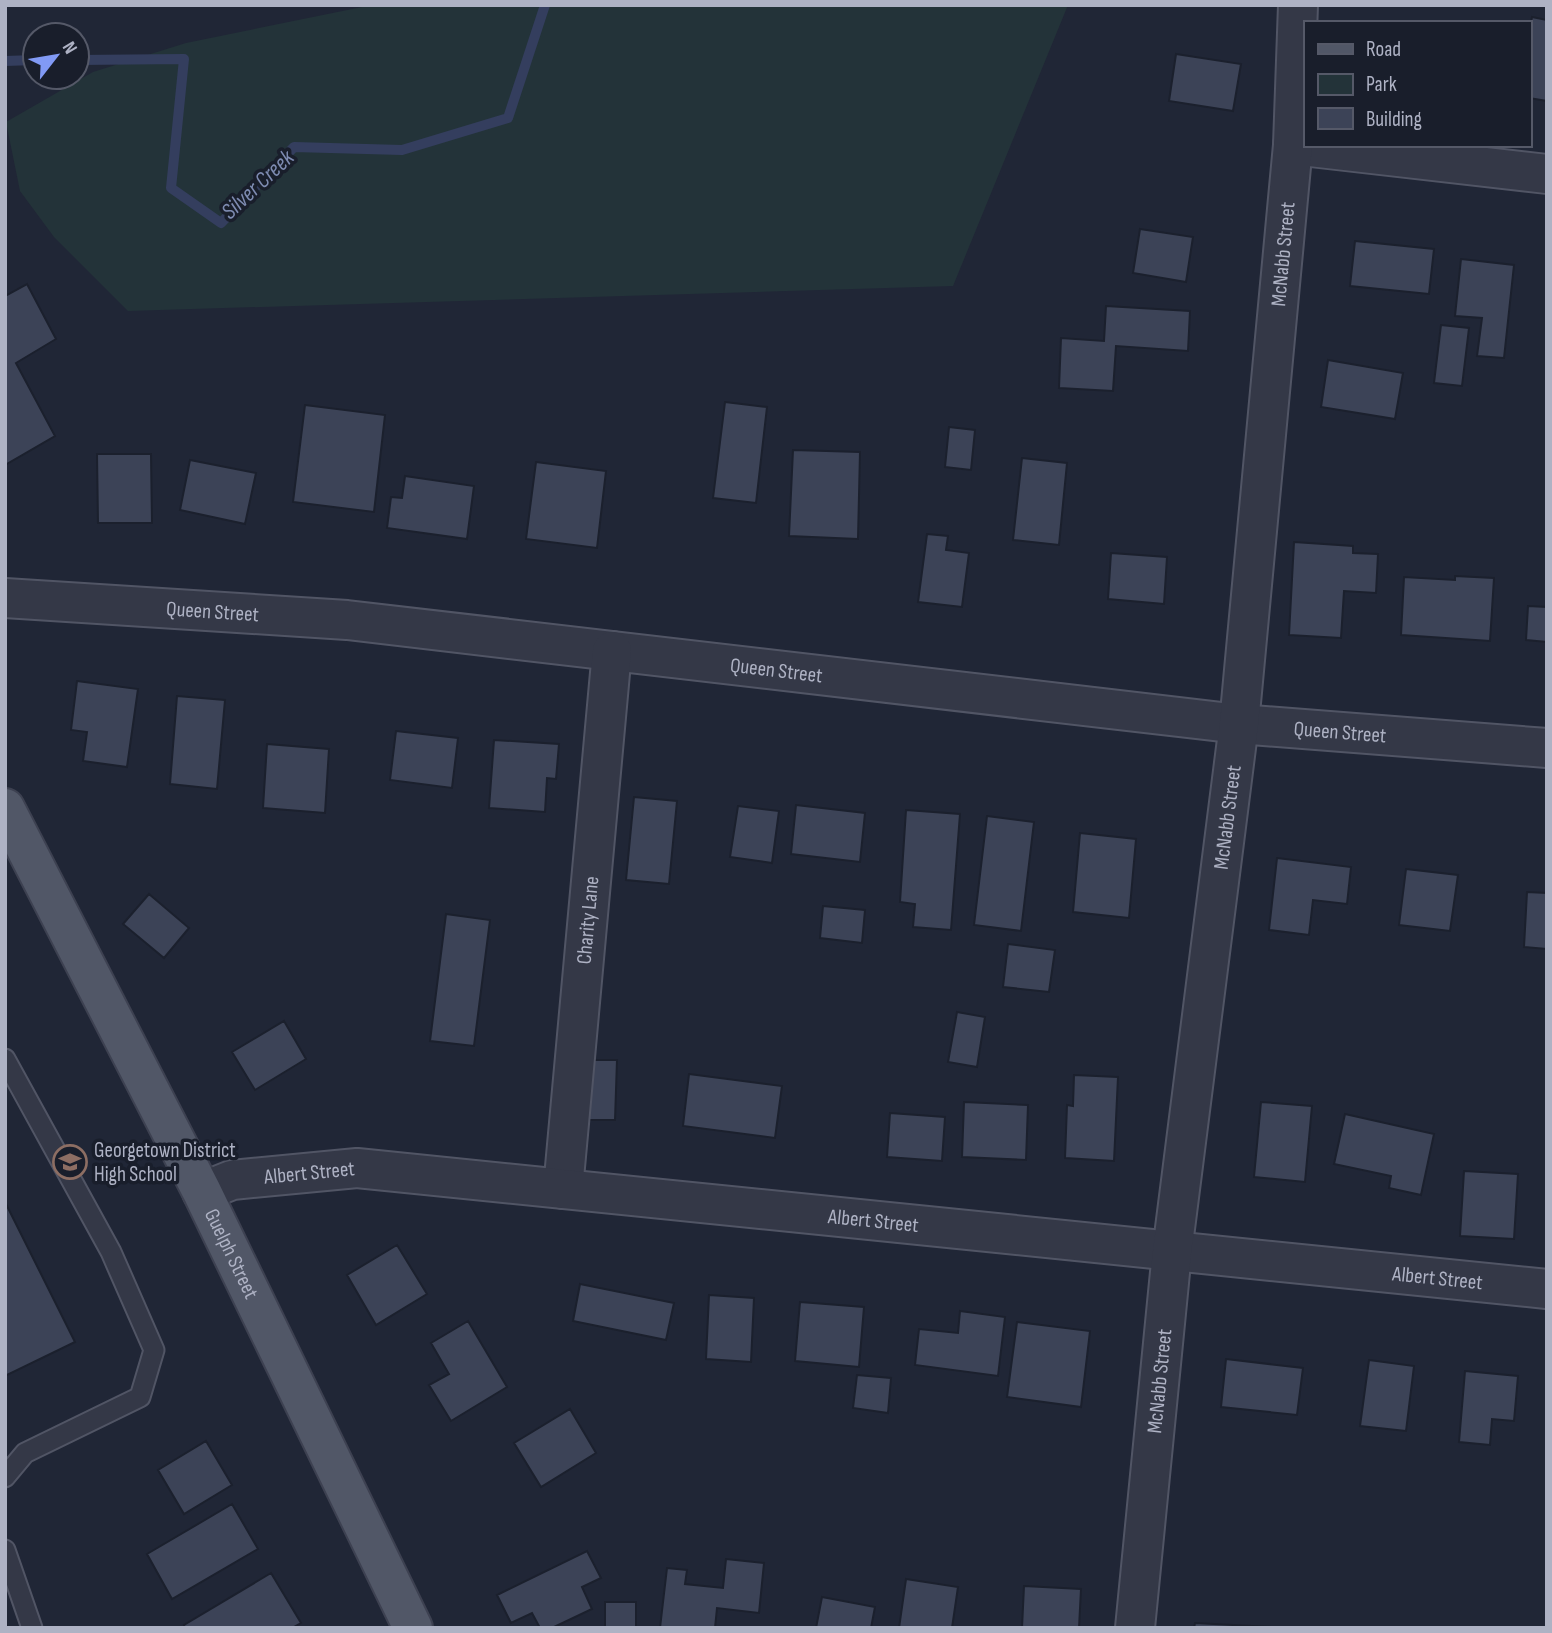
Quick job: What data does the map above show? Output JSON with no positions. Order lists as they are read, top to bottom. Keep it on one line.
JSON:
{"streets":{"main road":["Guelph Street"],"street":["McNabb Street","Queen Street","Charity Lane","Albert Street"]},"crossings":[["McNabb Street","Queen Street"],["McNabb Street","Albert Street"],["Queen Street","Charity Lane"],["Charity Lane","Albert Street"],["Albert Street","Guelph Street"]],"water":["Silver Creek"],"places":{"school or university":["Georgetown District High School"]},"legend":["Road","Park","Building"],"north":"top right"}
